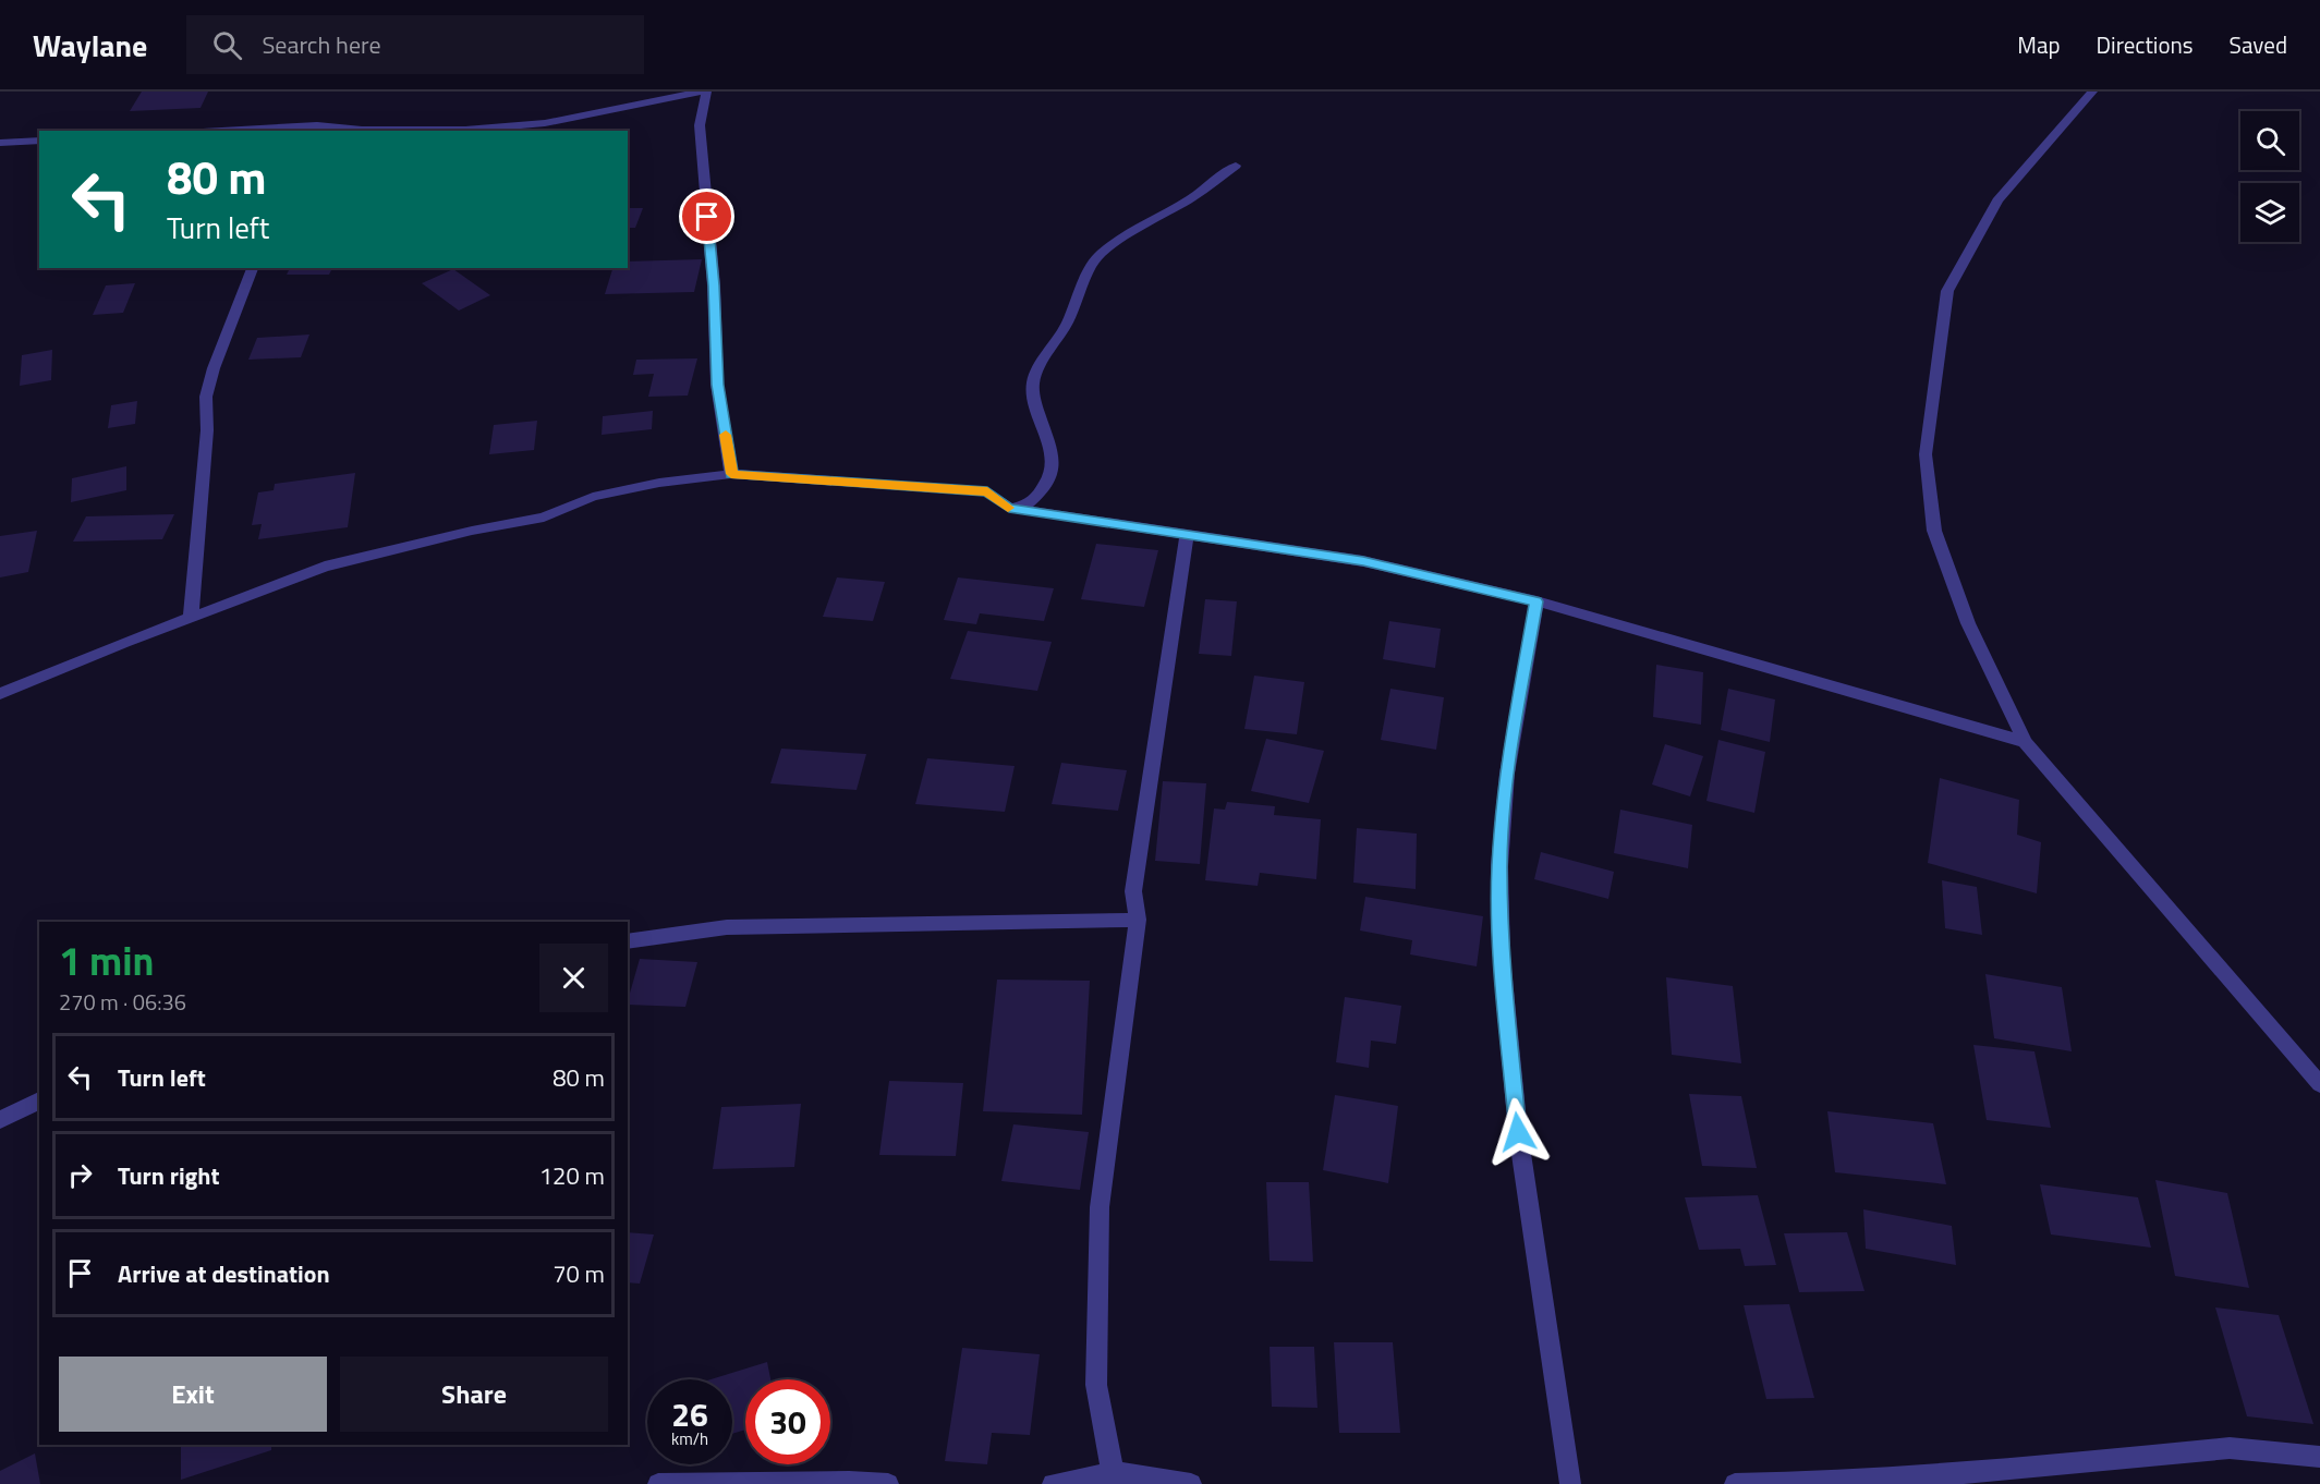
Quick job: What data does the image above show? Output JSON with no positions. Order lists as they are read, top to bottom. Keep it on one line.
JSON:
{"page":{"header":"Waylane","search":"Search here","nav":["Map","Directions","Saved"],"turn":["80 m","Turn left"],"heading":["1 min","270 m · 06:36"],"list":[{"name":"Turn left","value":"80 m"},{"name":"Turn right","value":"120 m"},{"name":"Arrive at destination","value":"70 m"}],"buttons":["Exit","Share"],"speed":"26 km/h","limit":"30"}}
